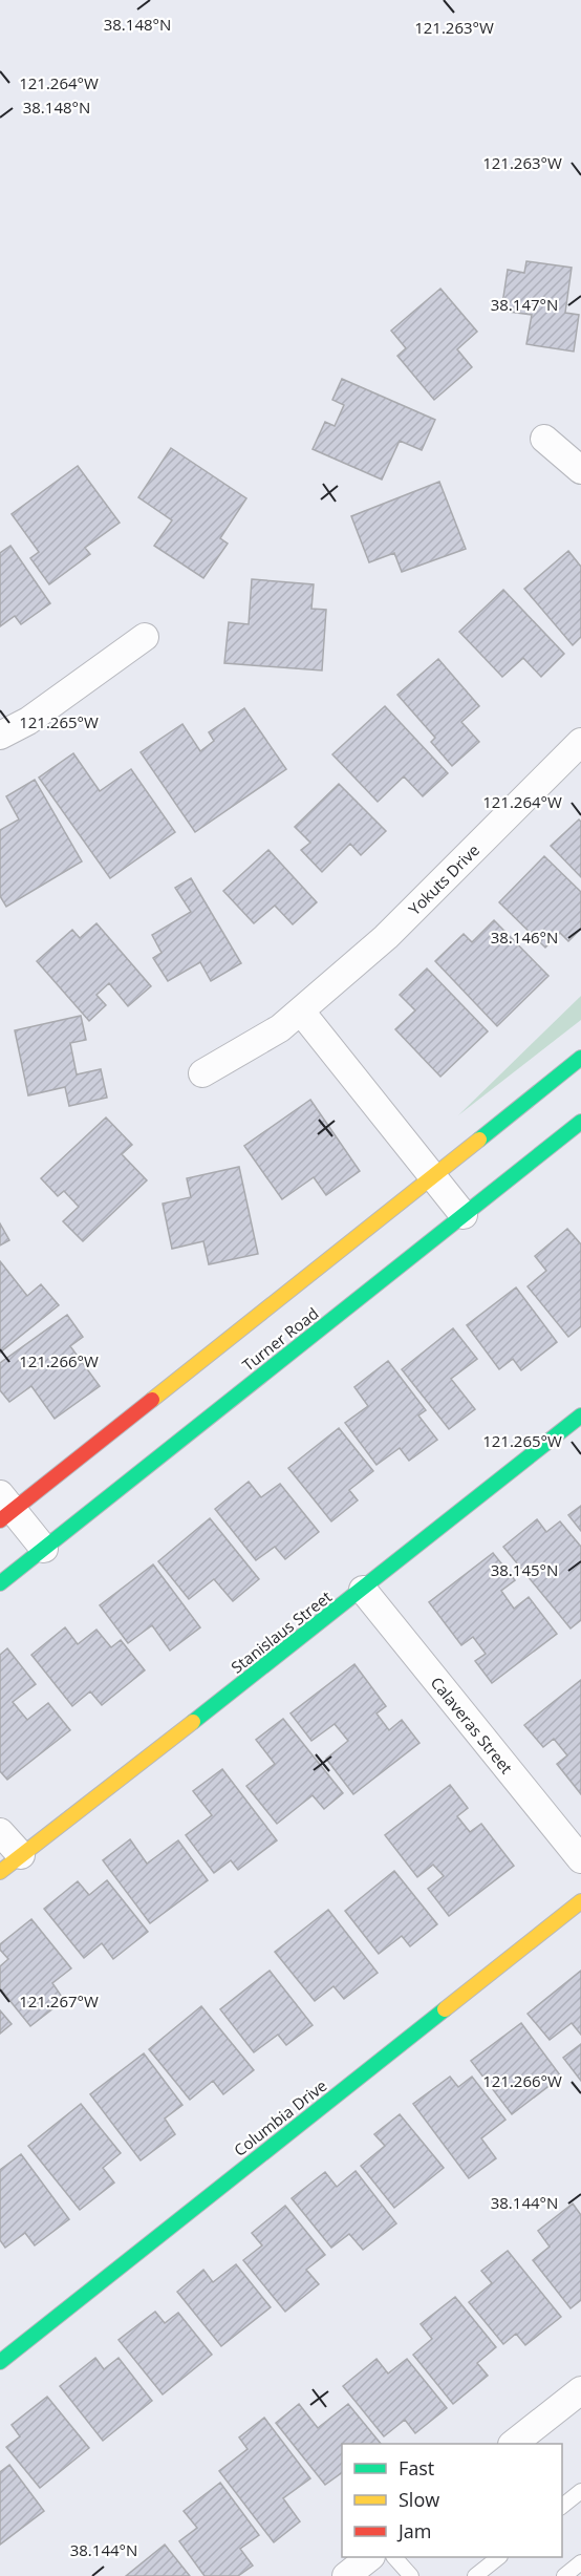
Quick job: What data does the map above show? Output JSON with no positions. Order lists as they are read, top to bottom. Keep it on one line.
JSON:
{"streets":{"street":["Yokuts Drive","Turner Road","Stanislaus Street","Calaveras Street","Columbia Drive"]},"crossings":[["Stanislaus Street","Calaveras Street"]],"legend":["Fast","Slow","Jam"],"coordinates":["38.148°N","121.263°W","121.264°W","38.147°N","121.265°W","38.146°N","121.266°W","38.145°N","121.267°W","38.144°N"]}
